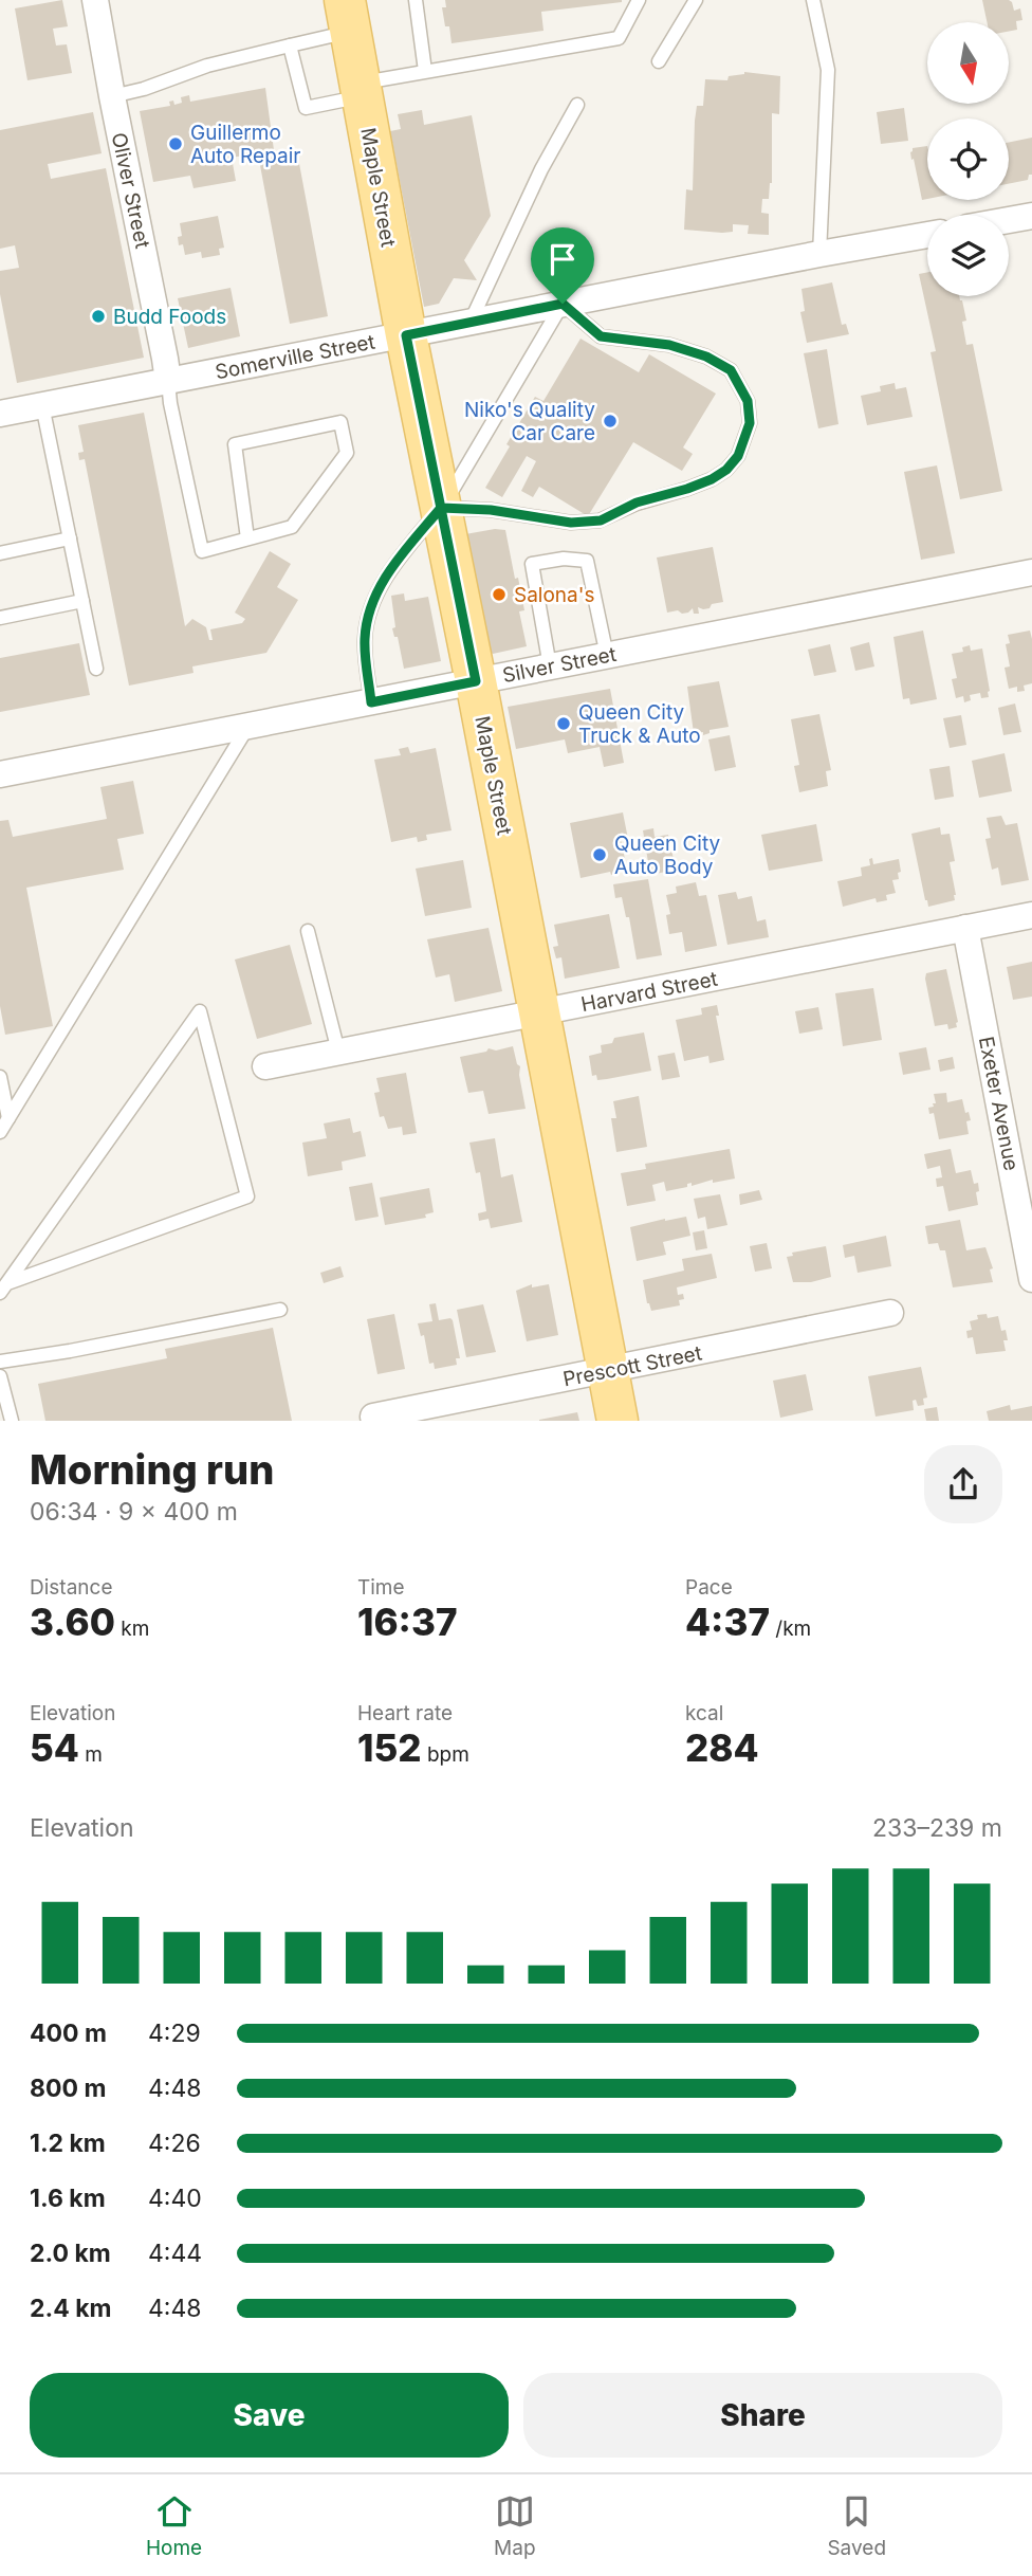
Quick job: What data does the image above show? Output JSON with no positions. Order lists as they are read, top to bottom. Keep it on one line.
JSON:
{"streets":{"main road":["Maple Street"],"street":["Oliver Street","Somerville Street","Silver Street","Harvard Street","Exeter Avenue","Prescott Street"]},"crossings":[["Maple Street","Somerville Street"],["Maple Street","Silver Street"],["Maple Street","Harvard Street"],["Maple Street","Prescott Street"],["Oliver Street","Somerville Street"],["Harvard Street","Exeter Avenue"]],"places":["Guillermo Auto Repair","Budd Foods","Niko's Quality Car Care","Salona's","Queen City Truck & Auto","Queen City Auto Body"],"north":"bottom","page":{"heading":["Morning run","06:34 · 9 × 400 m"],"stats":[["Distance","3.60 km"],["Time","16:37"],["Pace","4:37 /km"],["Elevation","54 m"],["Heart rate","152 bpm"],["kcal","284"]],"chart":["Elevation","233–239 m"],"list":[{"name":"400 m","note":"4:29"},{"name":"800 m","note":"4:48"},{"name":"1.2 km","note":"4:26"},{"name":"1.6 km","note":"4:40"},{"name":"2.0 km","note":"4:44"},{"name":"2.4 km","note":"4:48"}],"buttons":["Save","Share"],"tabs":["Home","Map","Saved"]}}
